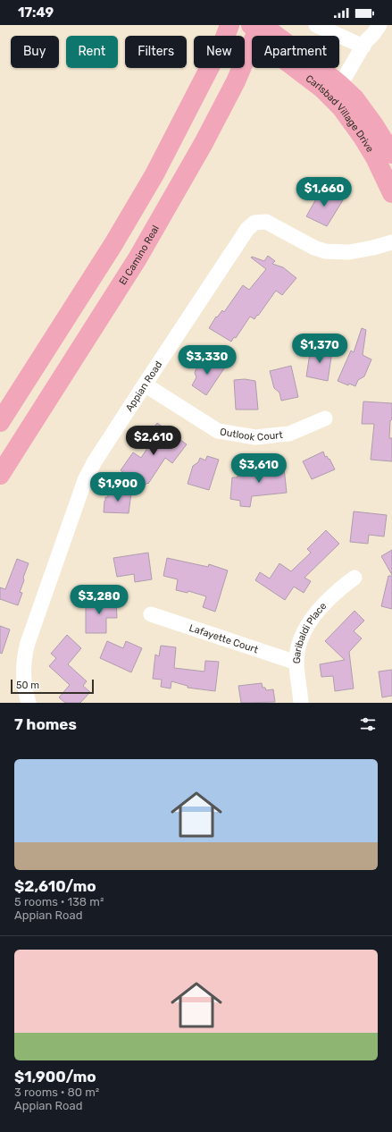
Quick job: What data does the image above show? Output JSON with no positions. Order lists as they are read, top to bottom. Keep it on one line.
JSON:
{"streets":{"main road":["Carlsbad Village Drive","El Camino Real"],"street":["Appian Road","Outlook Court","Garibaldi Place","Lafayette Court"]},"crossings":[["Carlsbad Village Drive","El Camino Real"],["Appian Road","Outlook Court"],["Garibaldi Place","Lafayette Court"]],"scale_bar":"50 m","page":{"status":"17:49","chip":["Buy","Rent","Filters","New","Apartment"],"price":["$1,660","$1,370","$3,330","$2,610","$3,610","$1,900","$3,280"],"scale":"50 m","heading":"7 homes","list":[{"name":"$2,610/mo","note":"5 rooms · 138 m² · Appian Road"},{"name":"$1,900/mo","note":"3 rooms · 80 m² · Appian Road"}]}}
